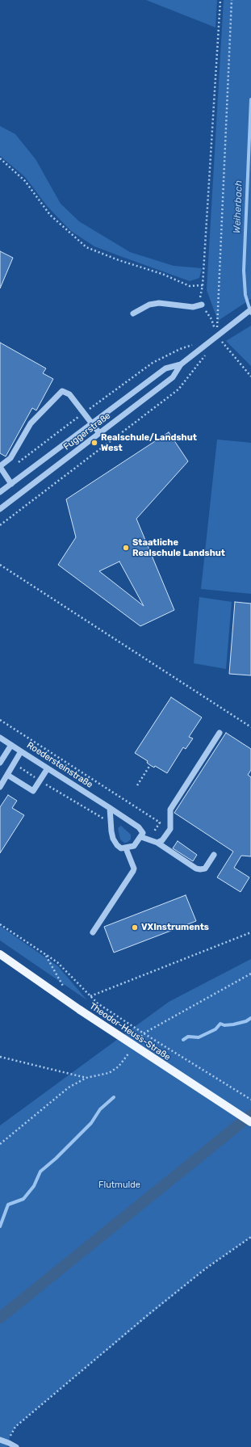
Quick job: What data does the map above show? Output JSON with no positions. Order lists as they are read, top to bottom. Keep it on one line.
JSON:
{"streets":{"main road":["Theodor-Heuss-Straße"],"street":["Fuggerstraße","Roedersteinstraße"]},"water":["Weiherbach"],"parks":["Flutmulde"],"places":["Realschule/Landshut West","Staatliche Realschule Landshut","VXInstruments"]}
